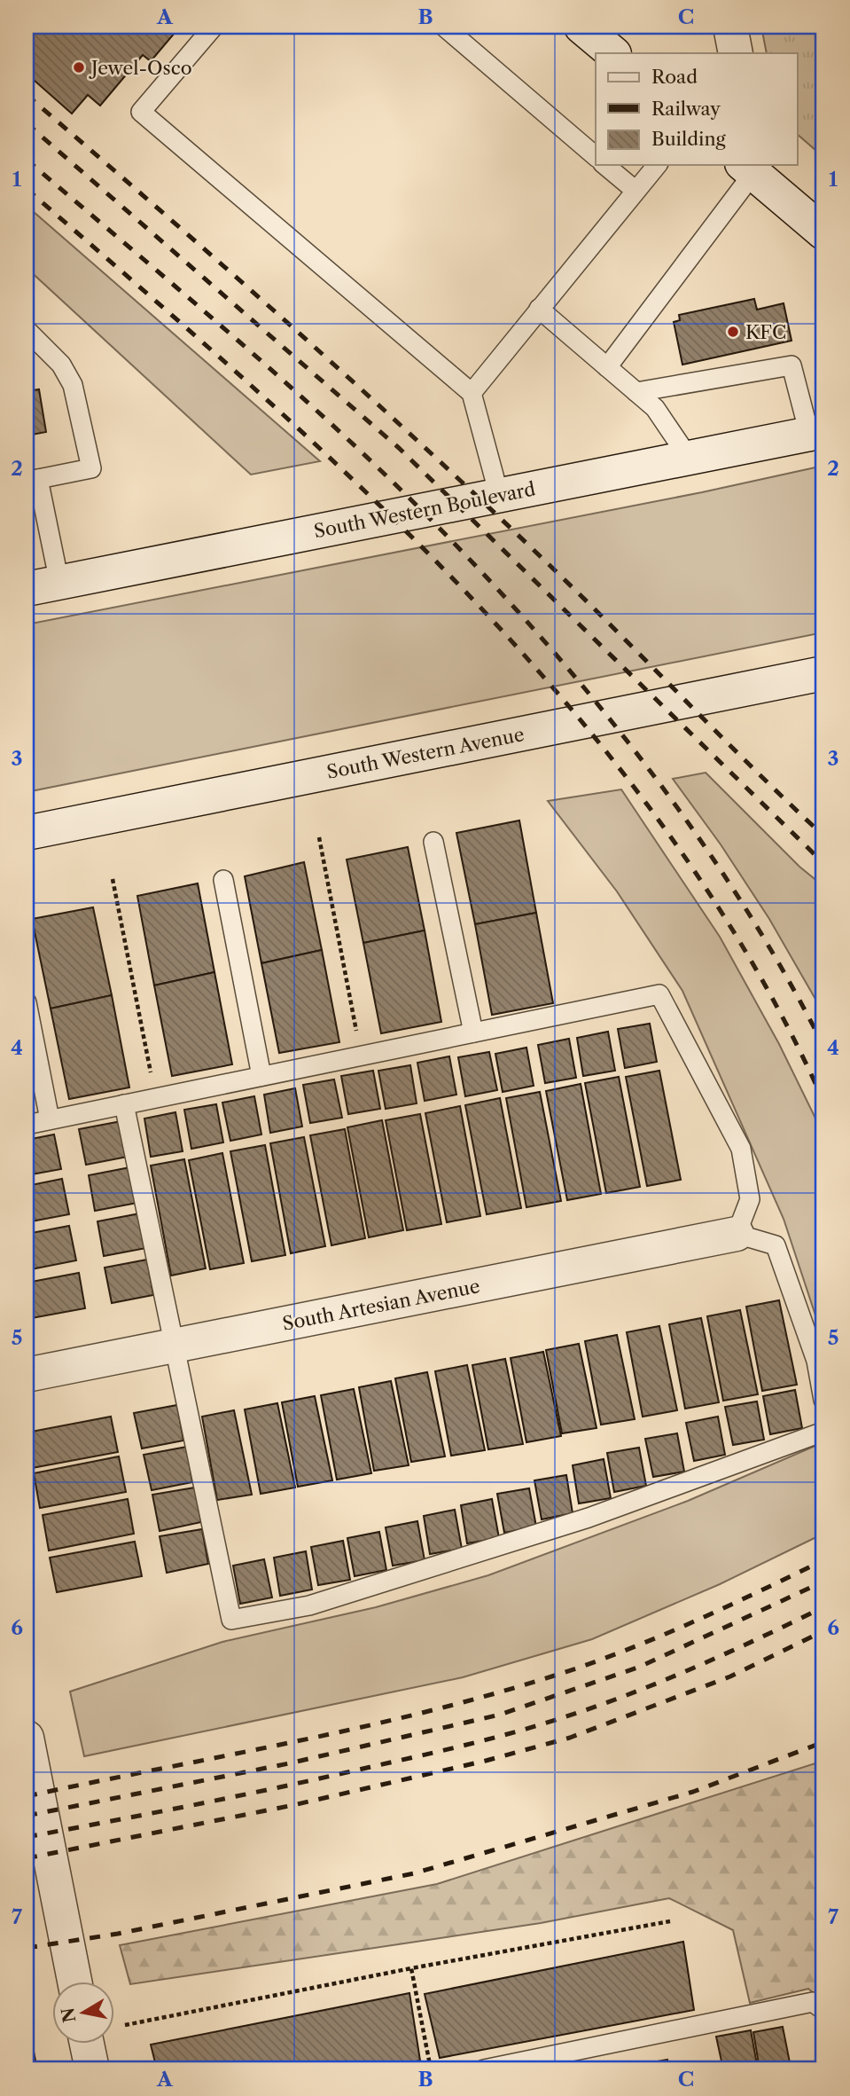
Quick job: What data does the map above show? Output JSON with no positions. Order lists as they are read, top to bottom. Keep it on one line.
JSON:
{"streets":{"street":["South Western Boulevard","South Western Avenue","South Artesian Avenue"]},"places":["Jewel-Osco","KFC"],"legend":["Road","Railway","Building"],"north":"left","grid":{"columns":["A","B","C"],"rows":["1","2","3","4","5","6","7"]}}
